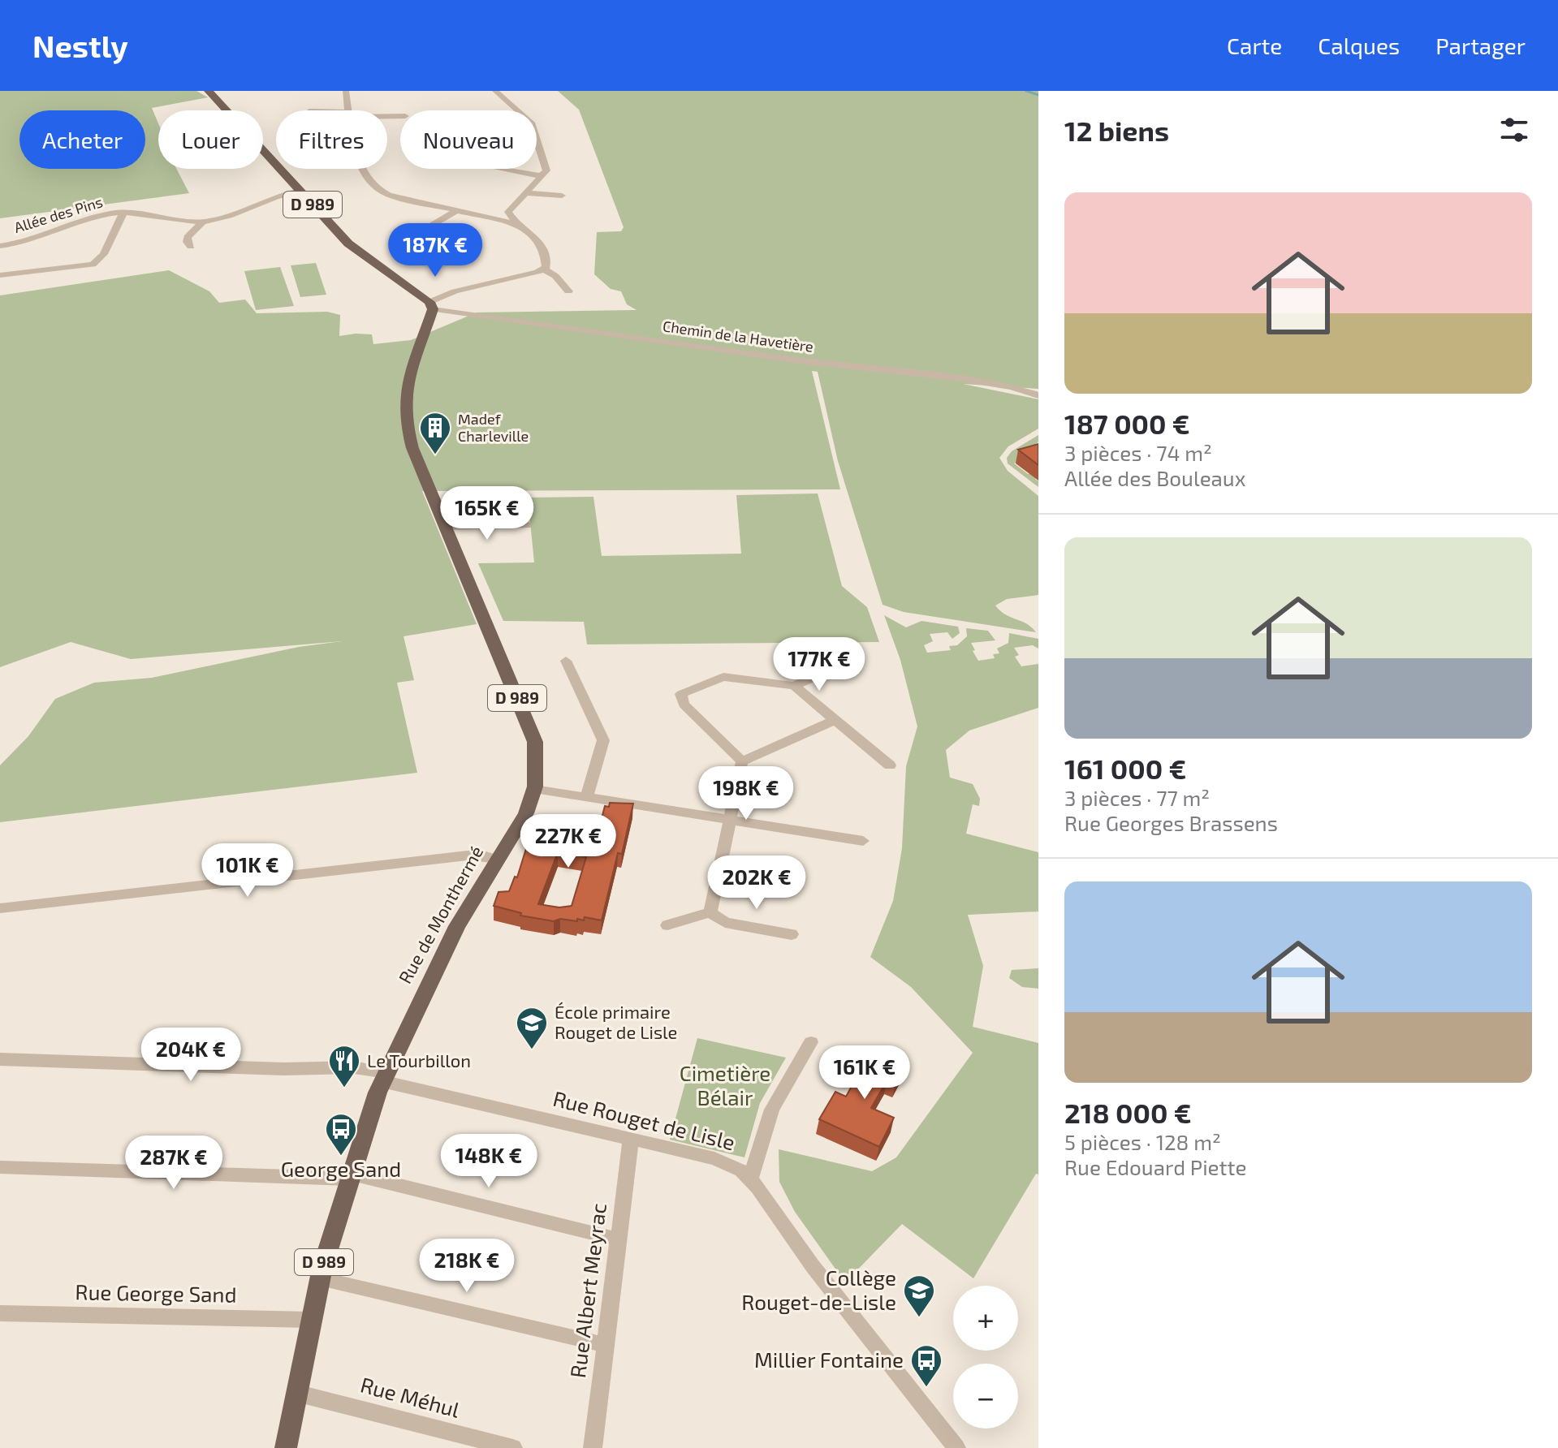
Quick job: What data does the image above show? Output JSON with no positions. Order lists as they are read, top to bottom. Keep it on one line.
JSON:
{"streets":{"main road":["D 989","Rue de Monthermé"],"street":["Allée des Pins","Chemin de la Havetière","Rue Rouget de Lisle","Rue Albert Meyrac","Rue George Sand","Rue Méhul"]},"crossings":[["D 989","Allée des Pins"],["D 989","Chemin de la Havetière"],["D 989","Rue de Monthermé"],["Chemin de la Havetière","Rue de Monthermé"],["Rue de Monthermé","Rue Rouget de Lisle"],["Rue de Monthermé","Rue George Sand"],["Rue de Monthermé","Rue Méhul"],["Rue Rouget de Lisle","Rue Albert Meyrac"]],"parks":["Cimetière Bélair"],"places":{"building":["Madef Charleville"],"school or university":["École primaire Rouget de Lisle","Collège Rouget-de-Lisle"],"restaurant":["Le Tourbillon"],"bus stop":["George Sand","Millier Fontaine"]},"page":{"header":"Nestly","nav":["Carte","Calques","Partager"],"heading":"12 biens","chip":["Acheter","Louer","Filtres","Nouveau"],"list":[{"name":"187 000 €","note":"3 pièces · 74 m² · Allée des Bouleaux"},{"name":"161 000 €","note":"3 pièces · 77 m² · Rue Georges Brassens"},{"name":"218 000 €","note":"5 pièces · 128 m² · Rue Edouard Piette"}],"price":["187K €","165K €","177K €","198K €","227K €","101K €","202K €","204K €","161K €","148K €","287K €","218K €"],"map_buttons":["+","−"]}}
